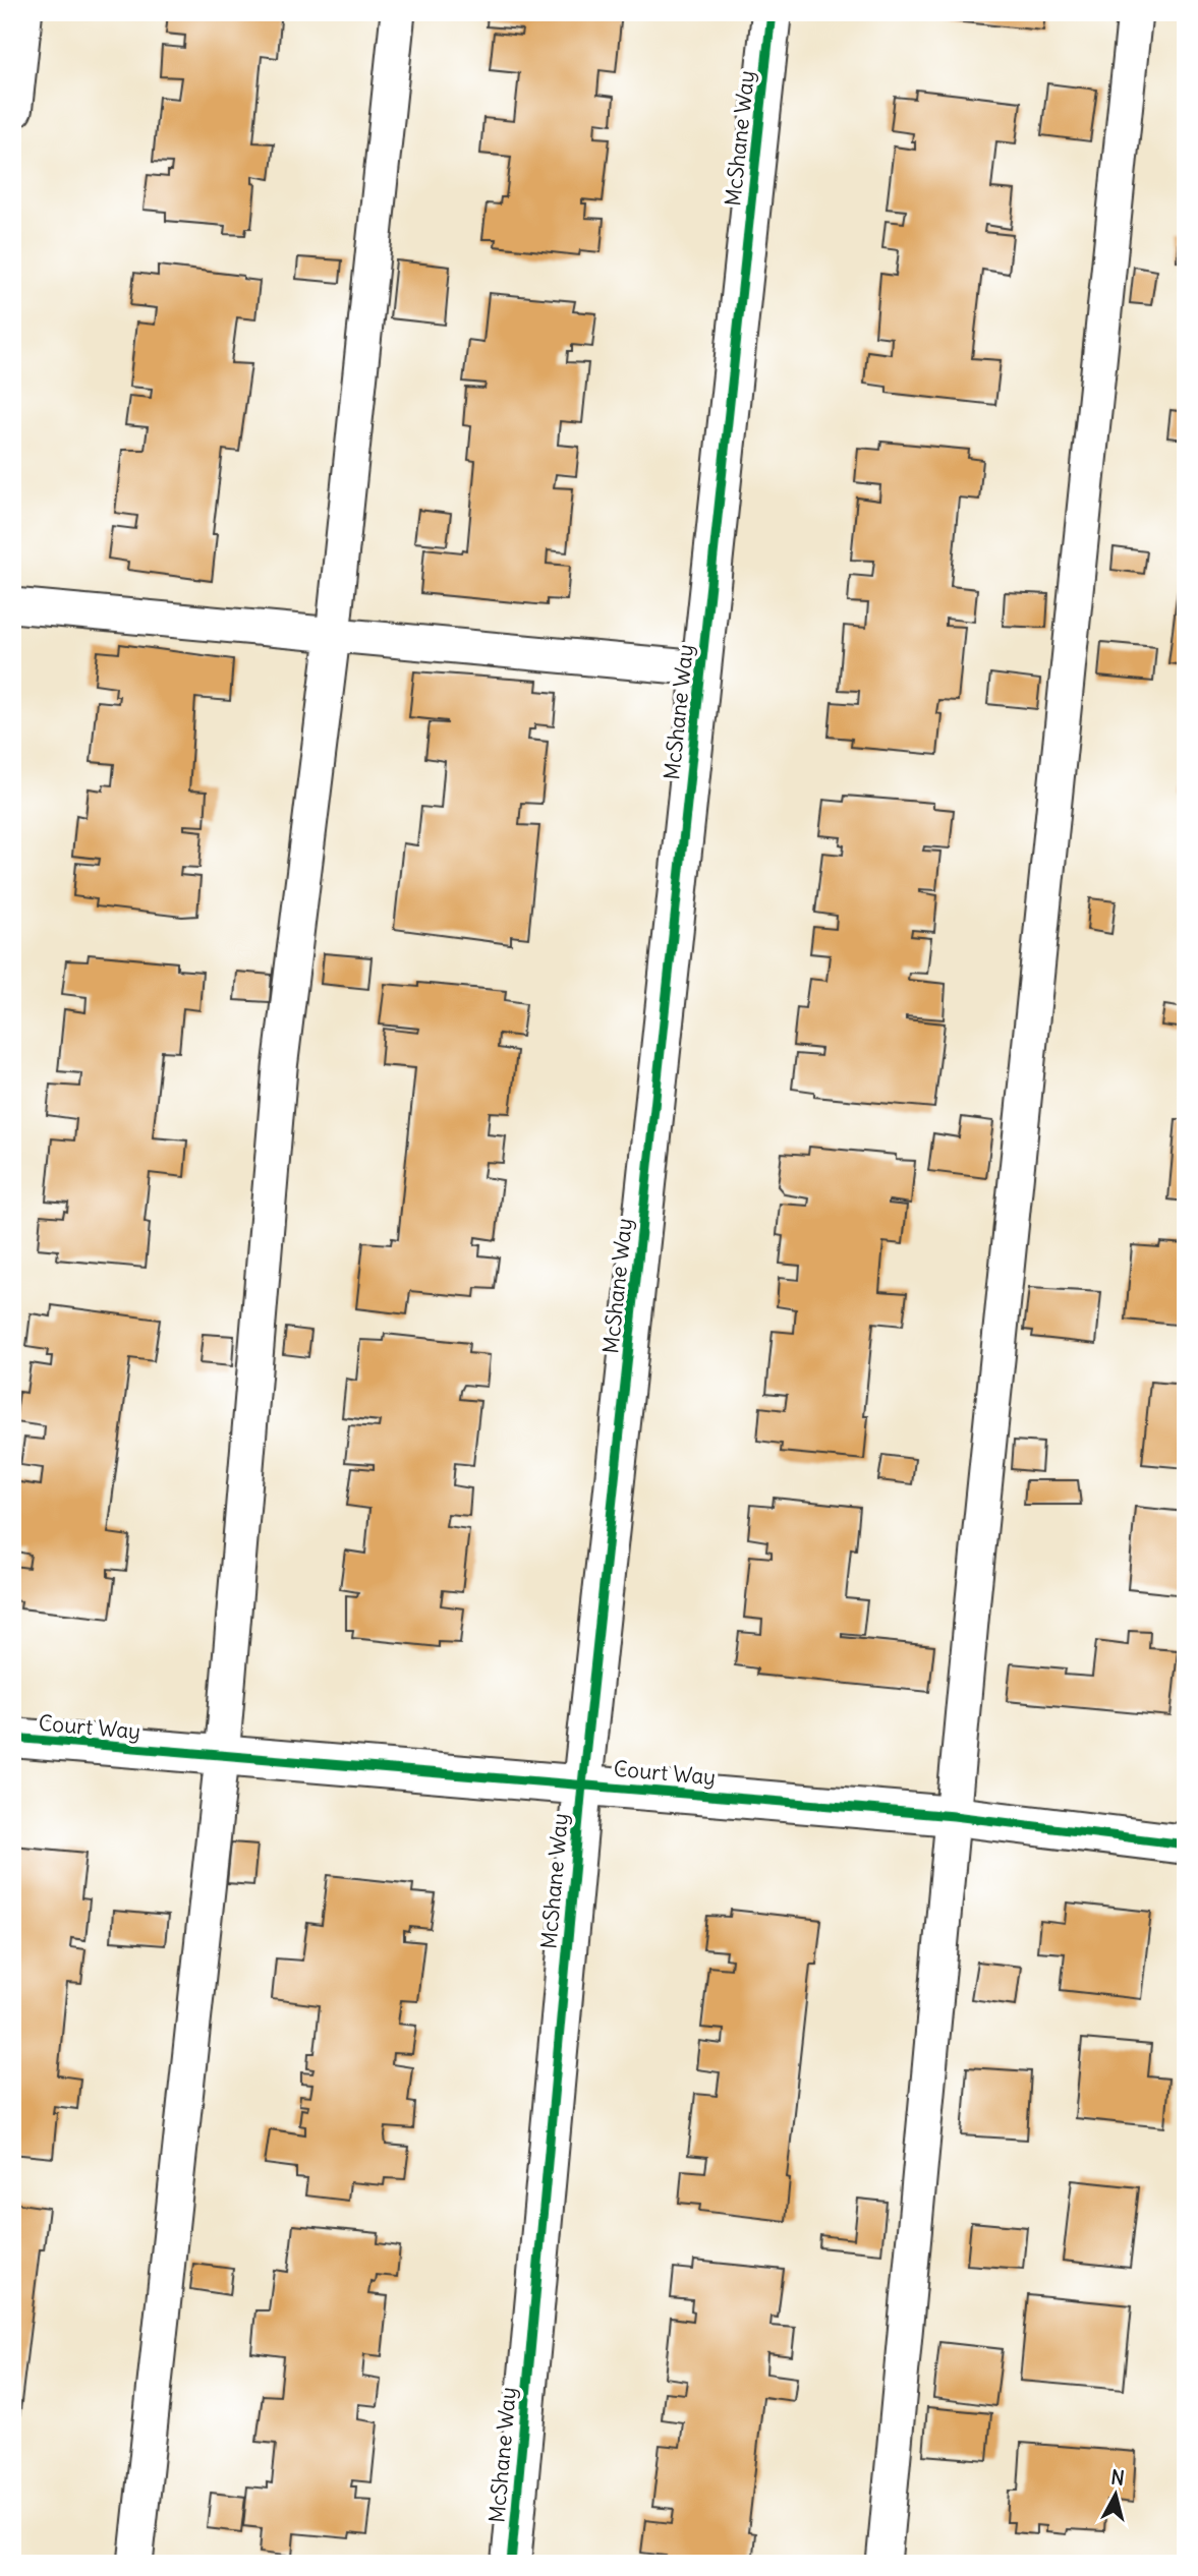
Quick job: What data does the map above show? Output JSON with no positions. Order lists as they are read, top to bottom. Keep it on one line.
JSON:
{"streets":{"street":["McShane Way","Court Way"]},"crossings":[["McShane Way","Court Way"]],"north":"top"}
